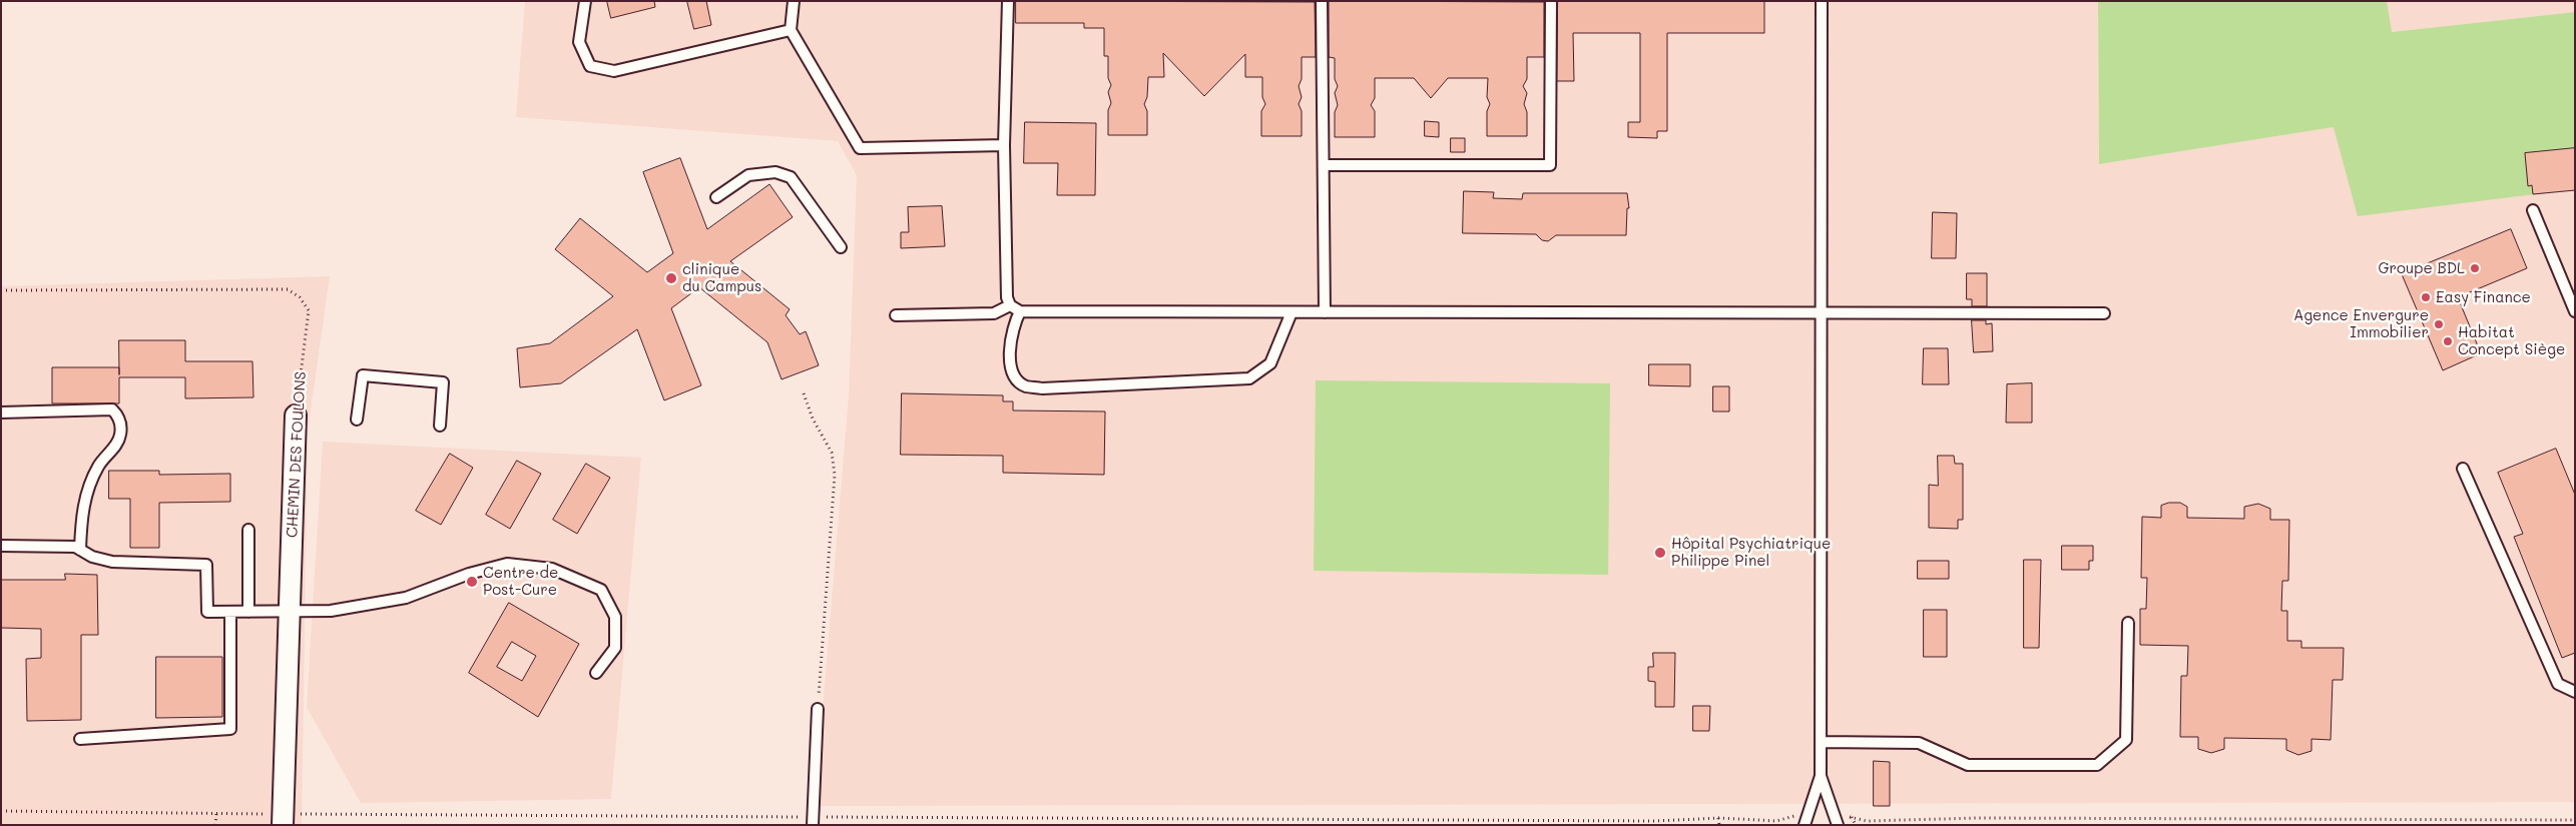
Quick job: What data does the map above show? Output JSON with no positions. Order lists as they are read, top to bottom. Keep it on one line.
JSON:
{"streets":{"street":["CHEMIN DES FOULONS"]},"places":["Groupe BDL","clinique du Campus","Easy Finance","Agence Envergure Immobilier","Habitat Concept Siège","Hôpital Psychiatrique Philippe Pinel","Centre de Post-Cure"]}
